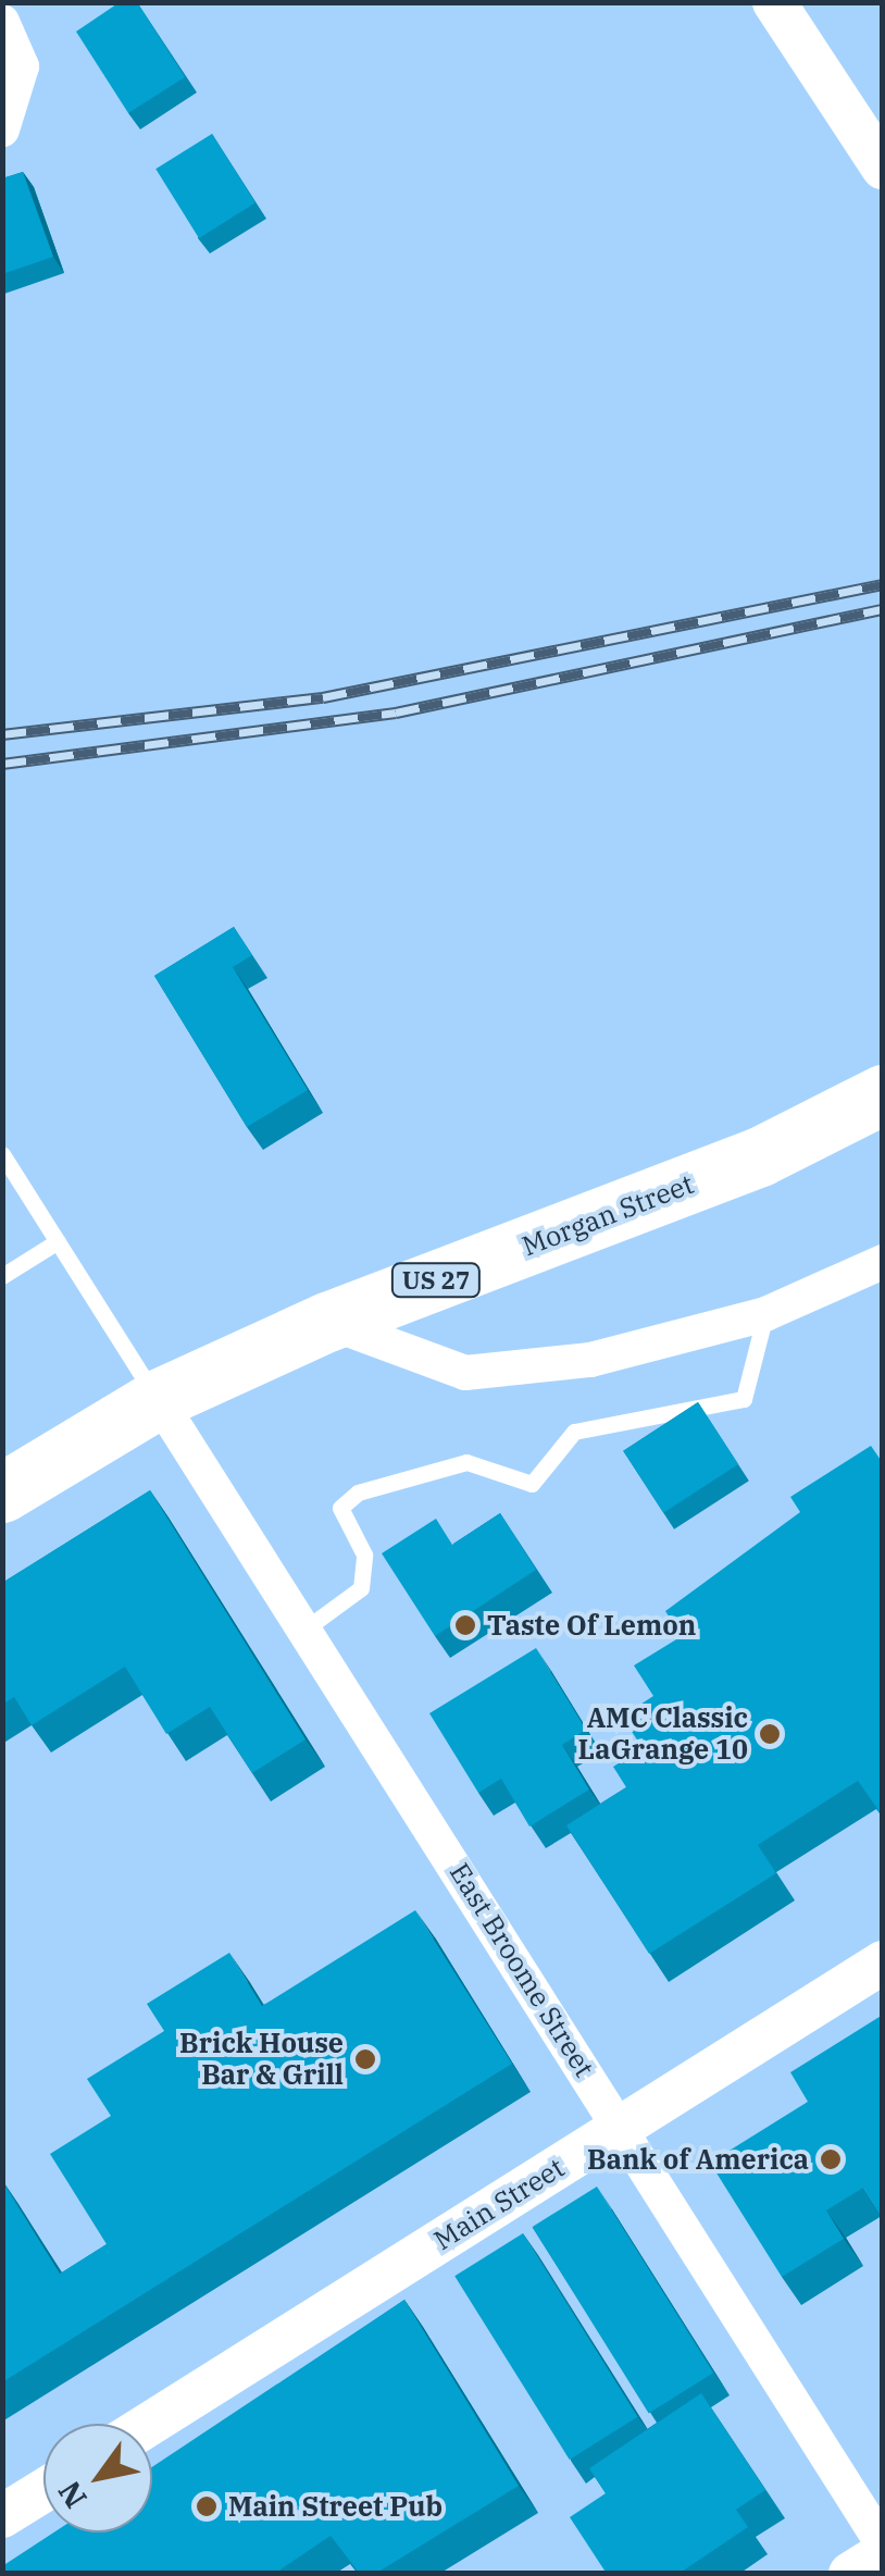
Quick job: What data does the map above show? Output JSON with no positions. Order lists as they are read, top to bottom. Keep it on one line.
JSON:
{"streets":{"highway":["Morgan Street","US 27"],"street":["East Broome Street","Main Street"]},"crossings":[["Morgan Street","East Broome Street"],["East Broome Street","Main Street"]],"places":["Taste Of Lemon","AMC Classic LaGrange 10","Brick House Bar & Grill","Bank of America","Main Street Pub"],"north":"bottom left"}
